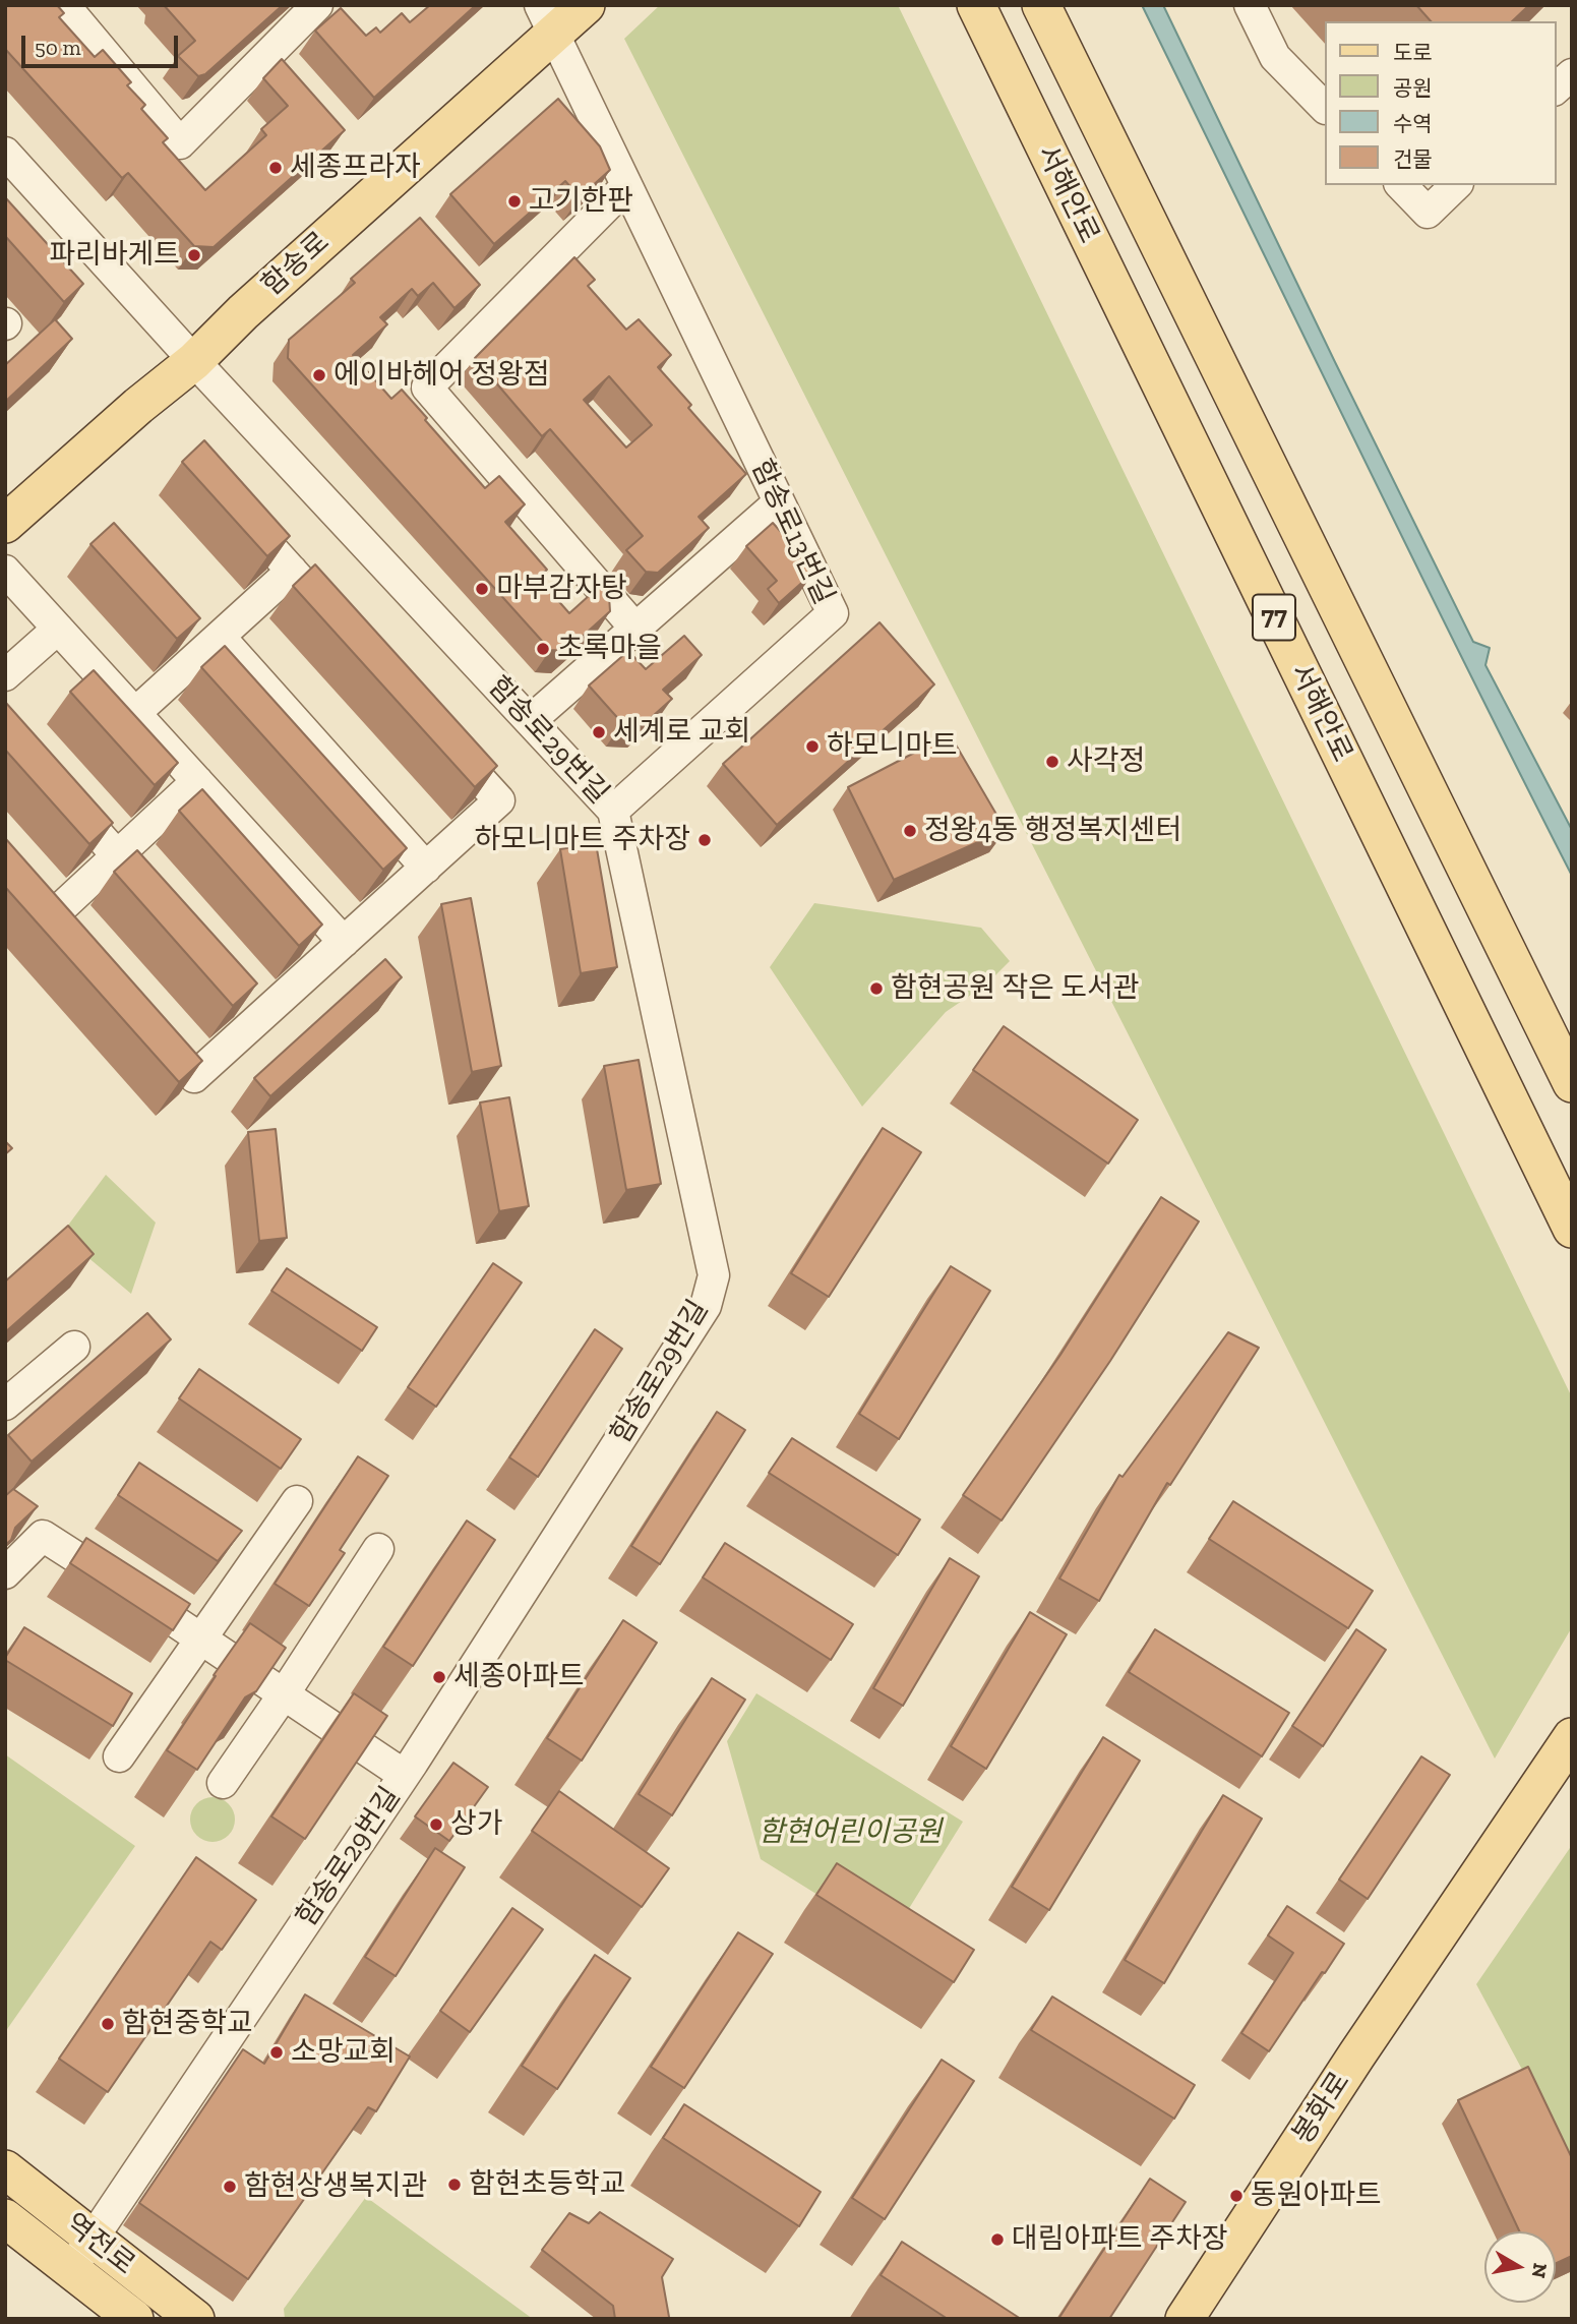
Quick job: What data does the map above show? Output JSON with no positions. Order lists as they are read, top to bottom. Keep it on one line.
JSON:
{"streets":{"main road":["서해안로","함송로","77","봉화로","역전로"],"street":["함송로13번길","함송로29번길"]},"crossings":[["함송로","함송로13번길"],["함송로","함송로29번길"],["함송로13번길","함송로29번길"],["함송로29번길","역전로"]],"parks":["함현어린이공원"],"places":["세종프라자","고기한판","파리바게트","에이바헤어 정왕점","마부감자탕","초록마을","세계로 교회","하모니마트","사각정","정왕4동 행정복지센터","하모니마트 주차장","함현공원 작은 도서관","세종아파트","상가","함현중학교","소망교회","함현초등학교","함현상생복지관","동원아파트","대림아파트 주차장"],"legend":["도로","공원","수역","건물"],"scale_bar":"50 m","north":"right"}
